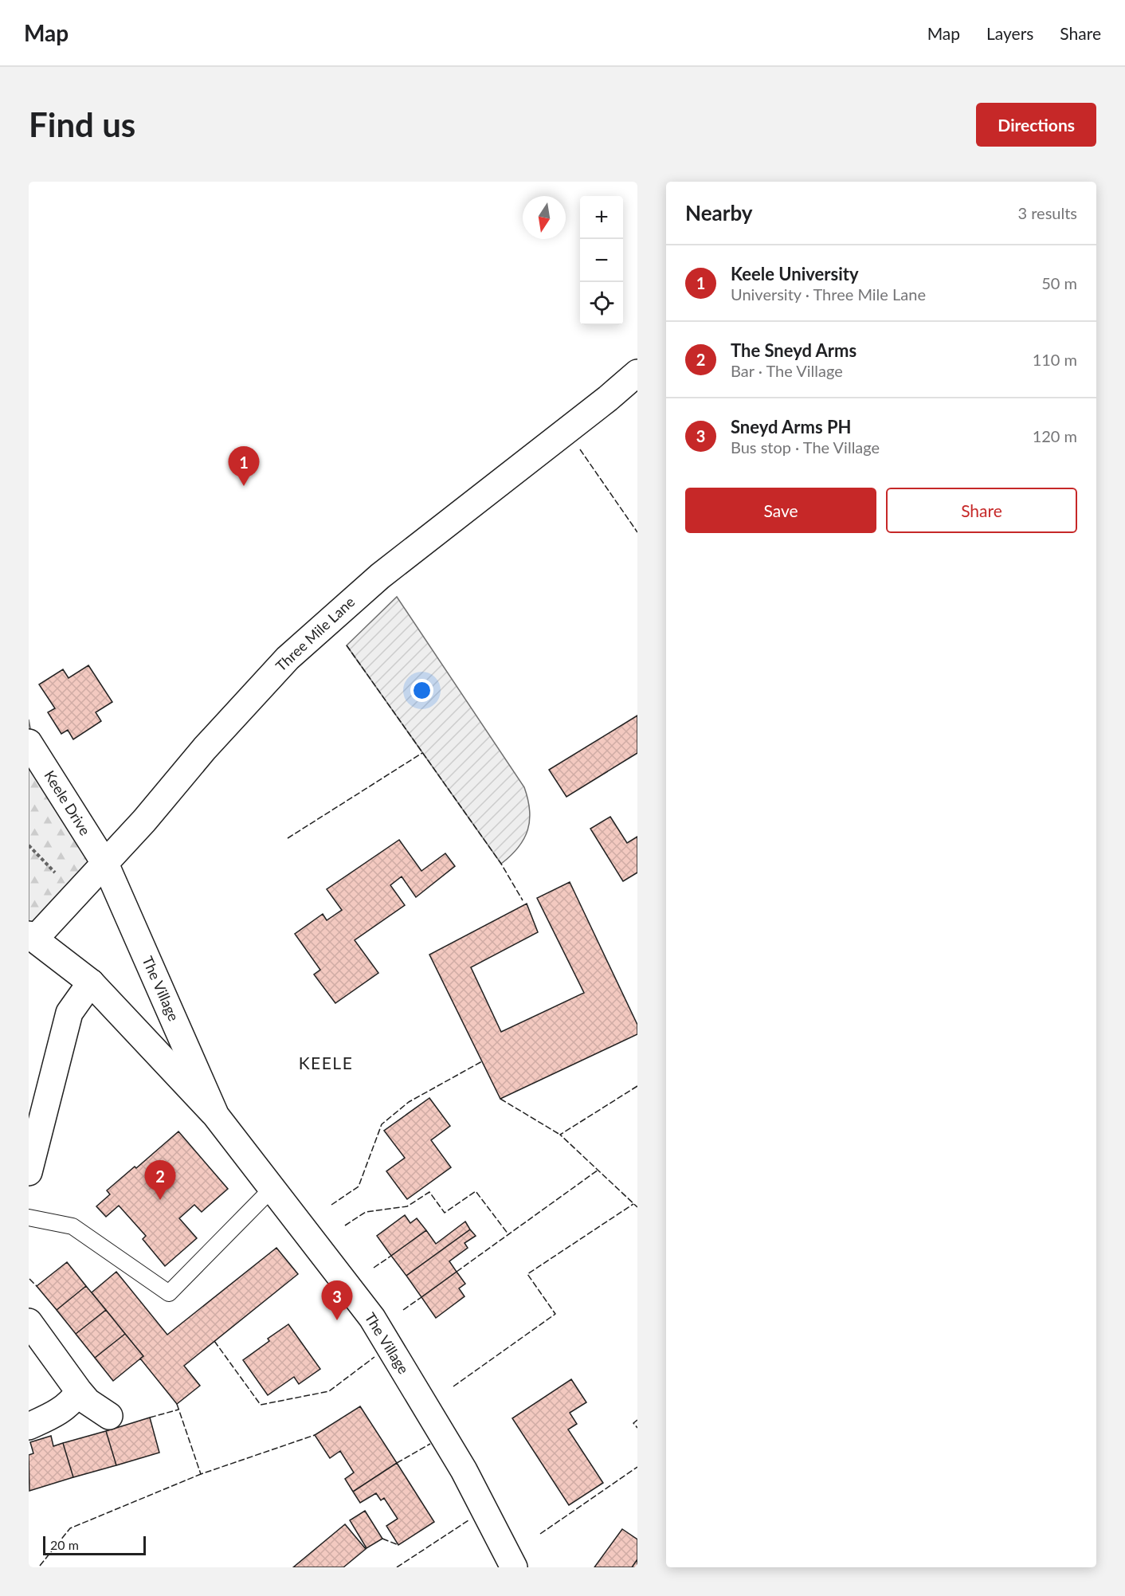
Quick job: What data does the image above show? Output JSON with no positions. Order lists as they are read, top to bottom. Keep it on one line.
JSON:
{"streets":{"street":["Three Mile Lane","Keele Drive","The Village"]},"crossings":[["Three Mile Lane","Keele Drive"],["Three Mile Lane","The Village"],["Keele Drive","The Village"]],"districts":["KEELE"],"scale_bar":"20 m","north":"bottom","page":{"header":"Map","nav":["Map","Layers","Share"],"buttons":["Directions",["Save","Share"]],"title":"Find us","heading":["Nearby","3 results"],"map_buttons":["+","−"],"list":[{"mark":"1","name":"Keele University","note":"University · Three Mile Lane","value":"50 m"},{"mark":"2","name":"The Sneyd Arms","note":"Bar · The Village","value":"110 m"},{"mark":"3","name":"Sneyd Arms PH","note":"Bus stop · The Village","value":"120 m"}],"pins":["1","2","3"],"scale":"20 m"}}
